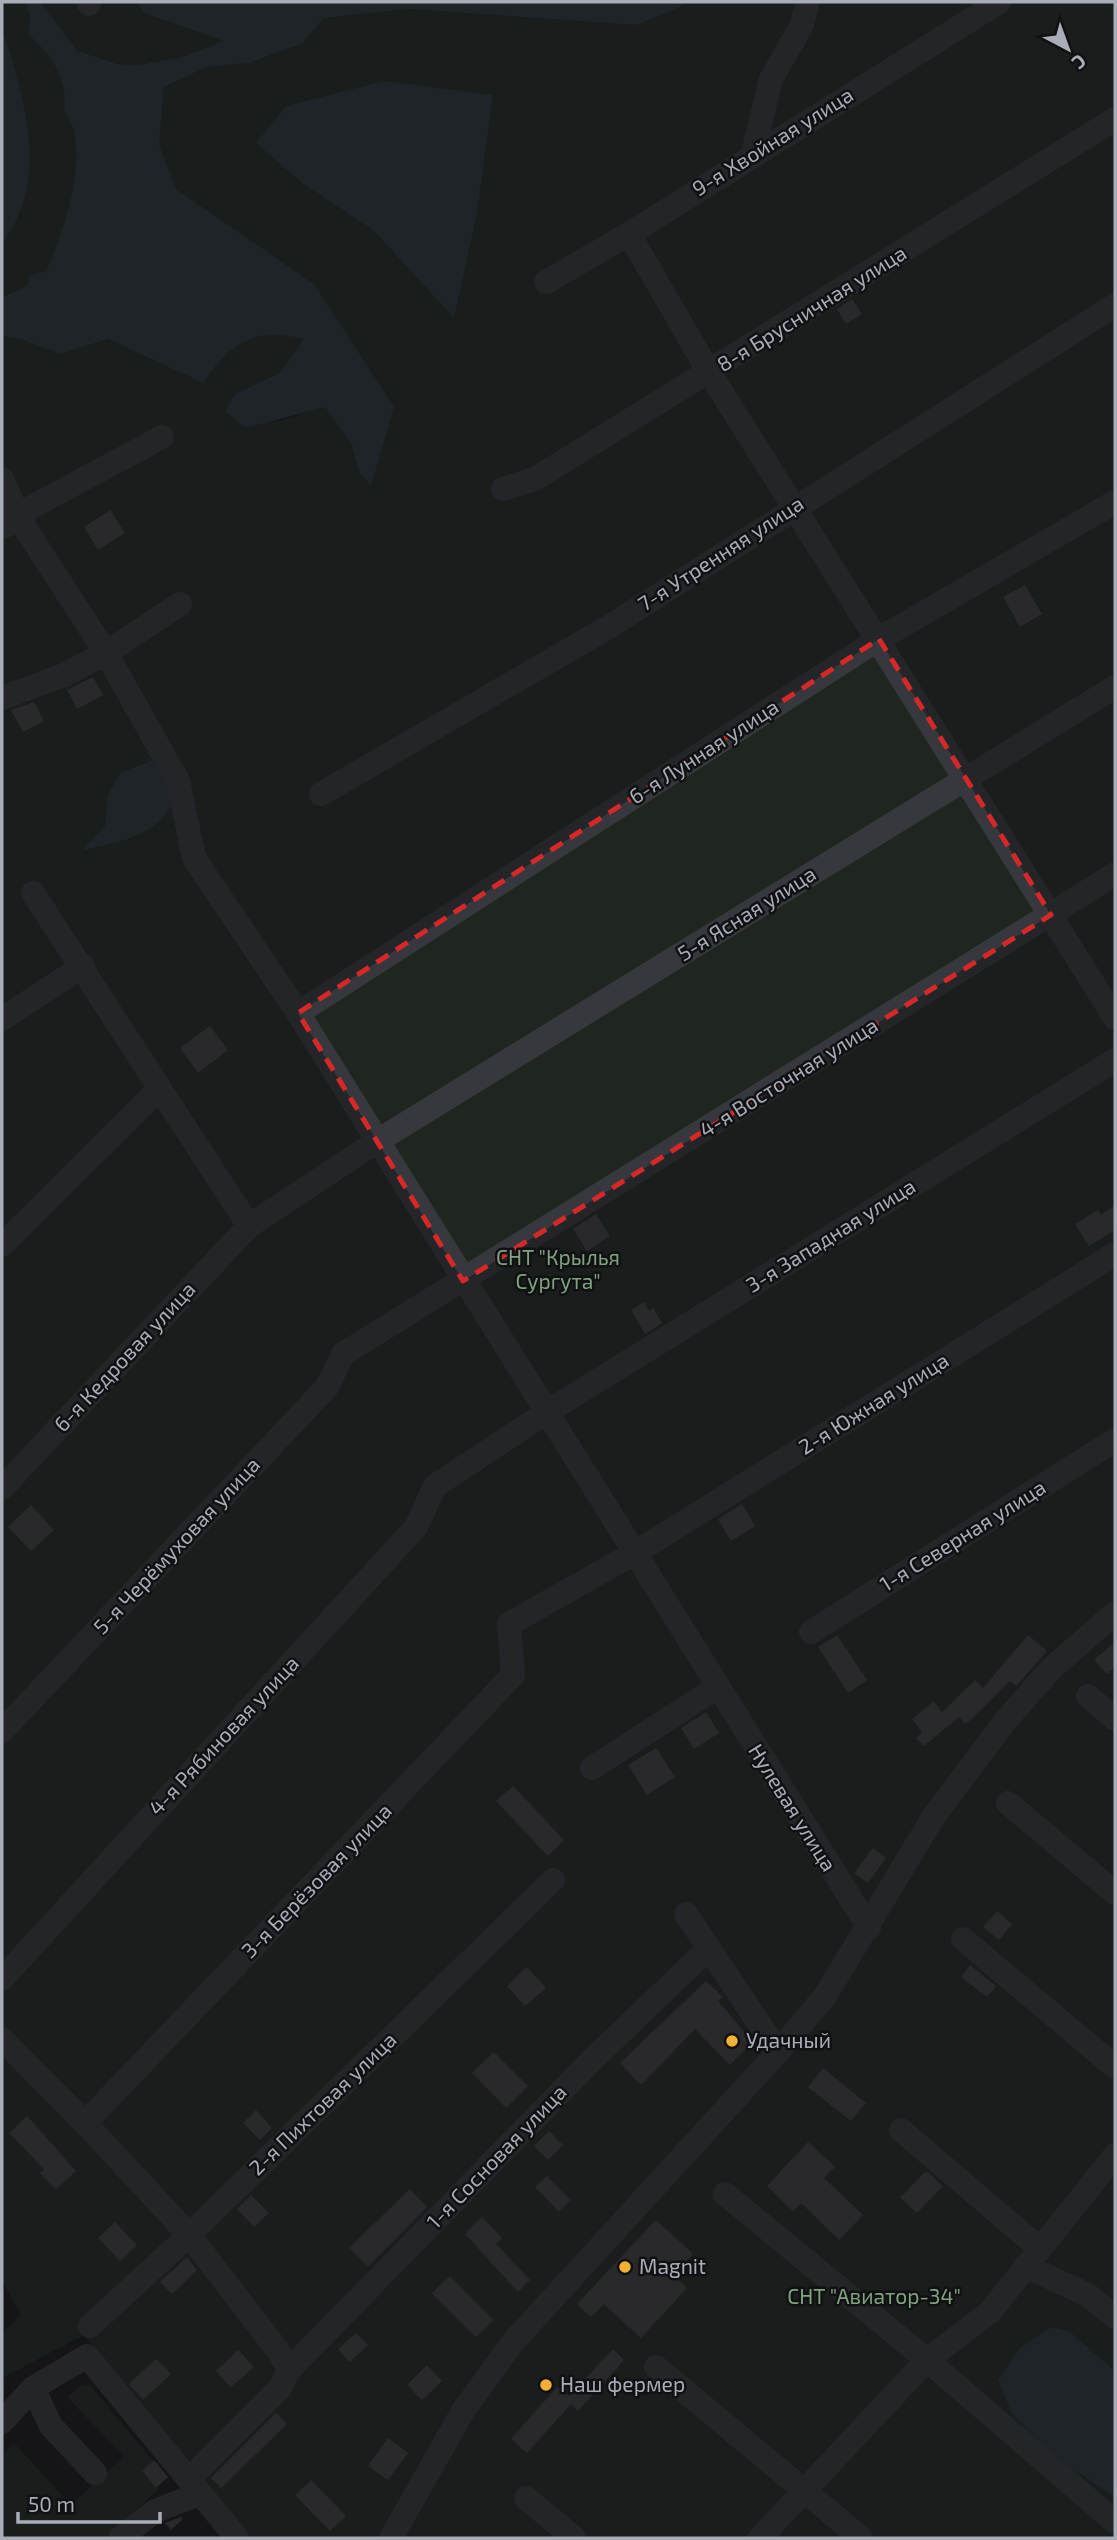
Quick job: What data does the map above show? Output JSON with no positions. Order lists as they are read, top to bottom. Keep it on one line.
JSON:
{"streets":{"street":["9-я Хвойная улица","8-я Брусничная улица","7-я Утренняя улица","6-я Лунная улица","5-я Ясная улица","4-я Восточная улица","3-я Западная улица","6-я Кедровая улица","2-я Южная улица","1-я Северная улица","5-я Черёмуховая улица","4-я Рябиновая улица","Нулевая улица","3-я Берёзовая улица","2-я Пихтовая улица","1-я Сосновая улица"]},"crossings":[["6-я Лунная улица","Нулевая улица"],["5-я Ясная улица","6-я Кедровая улица"],["5-я Ясная улица","Нулевая улица"],["4-я Восточная улица","5-я Черёмуховая улица"],["4-я Восточная улица","Нулевая улица"],["3-я Западная улица","4-я Рябиновая улица"],["3-я Западная улица","Нулевая улица"],["2-я Южная улица","Нулевая улица"],["2-я Южная улица","3-я Берёзовая улица"]],"parks":["CНТ \"Крылья Сургута\"","СНТ \"Авиатор-34\""],"places":["Удачный","Magnit","Наш фермер"],"scale_bar":"50 m","north":"bottom right"}
